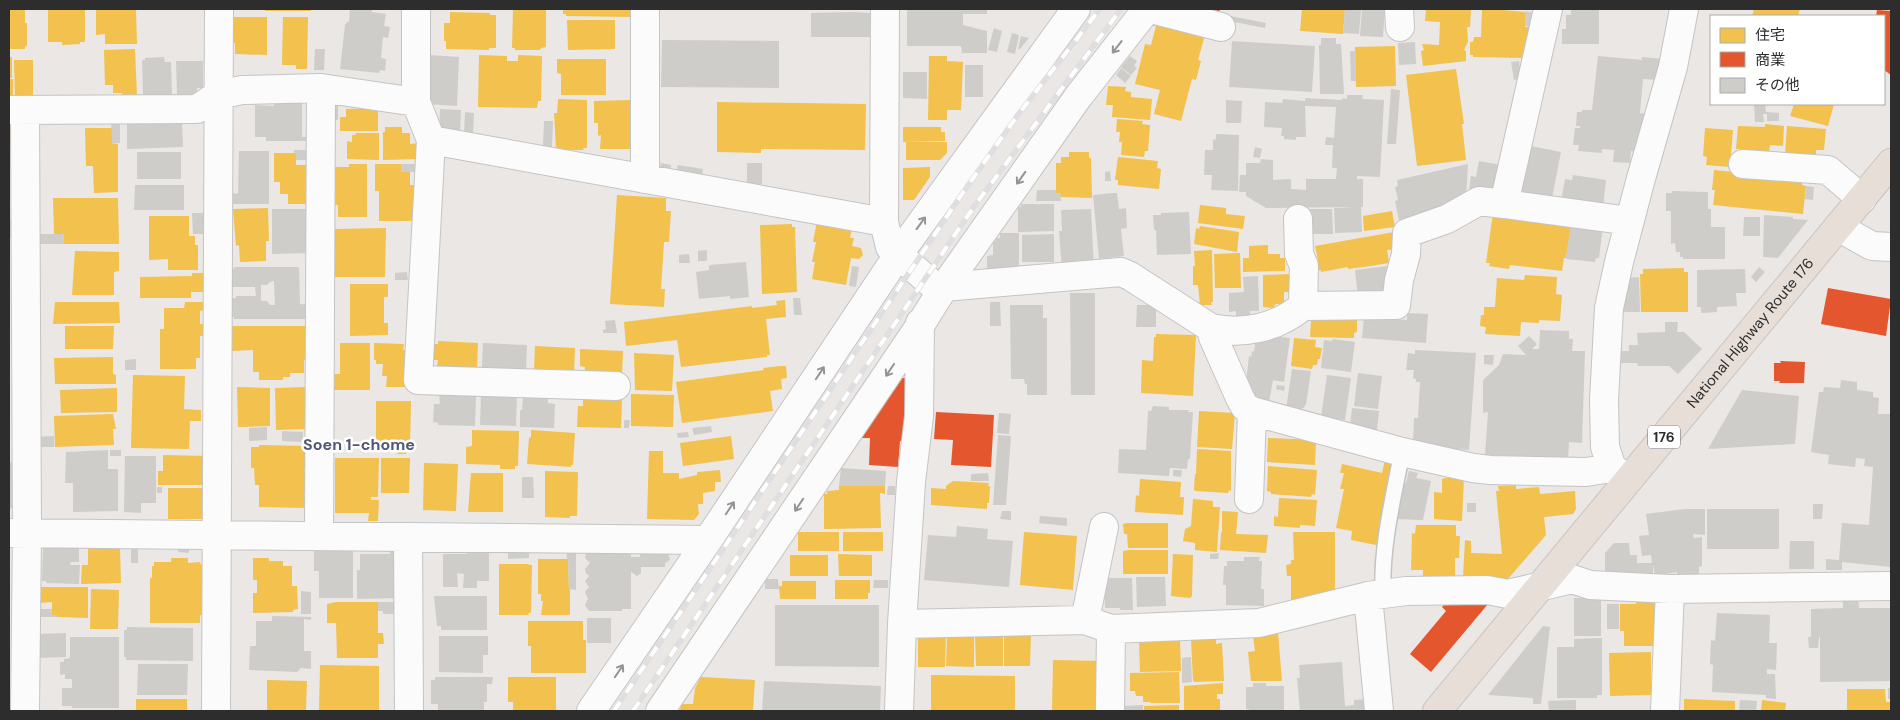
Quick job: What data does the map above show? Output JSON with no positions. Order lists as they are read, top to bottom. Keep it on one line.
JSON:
{"streets":{"highway":["National Highway Route 176","176"]},"districts":["Soen 1-chome"],"legend":["住宅","商業","その他"]}
